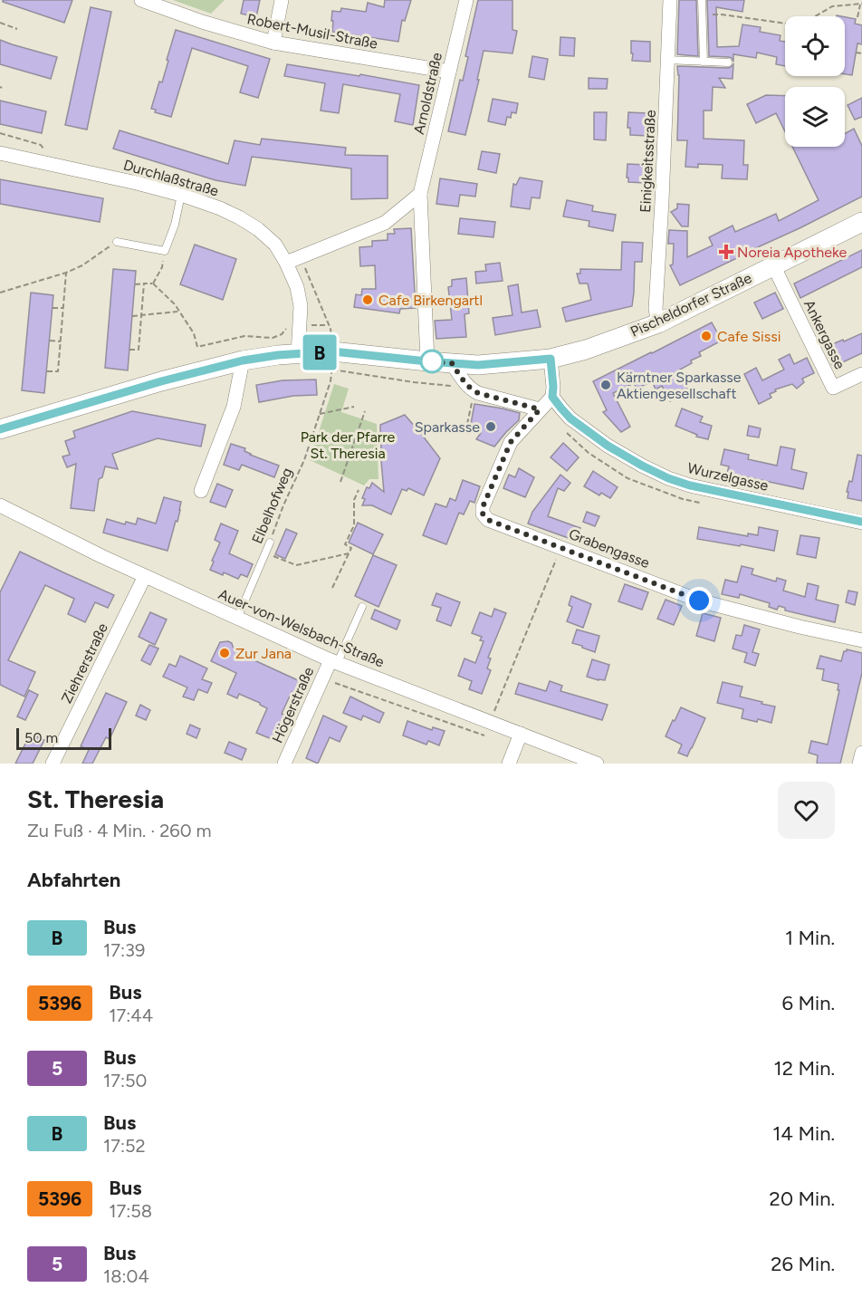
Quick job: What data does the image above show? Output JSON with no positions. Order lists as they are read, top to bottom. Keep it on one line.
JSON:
{"streets":{"main road":["Pischeldorfer Straße"],"street":["Robert-Musil-Straße","Arnoldstraße","Einigkeitsstraße","Durchlaßstraße","Ankergasse","Wurzelgasse","Grabengasse","Auer-von-Welsbach-Straße","Ziehrerstraße","Högerstraße"],"lane":["Elbelhofweg"]},"crossings":[["Robert-Musil-Straße","Arnoldstraße"],["Arnoldstraße","Pischeldorfer Straße"],["Einigkeitsstraße","Pischeldorfer Straße"],["Durchlaßstraße","Pischeldorfer Straße"],["Pischeldorfer Straße","Ankergasse"],["Pischeldorfer Straße","Elbelhofweg"],["Wurzelgasse","Grabengasse"],["Elbelhofweg","Auer-von-Welsbach-Straße"],["Auer-von-Welsbach-Straße","Ziehrerstraße"],["Auer-von-Welsbach-Straße","Högerstraße"]],"parks":["Park der Pfarre St. Theresia"],"places":{"health":["Noreia Apotheke"],"other":["Cafe Birkengartl","Cafe Sissi","Kärntner Sparkasse Aktiengesellschaft","Sparkasse","Zur Jana"]},"lines":["bus line B"],"scale_bar":"50 m","page":{"on_map":"B","scale":"50 m","heading":[["St. Theresia","Zu Fuß · 4 Min. · 260 m"],"Abfahrten"],"list":[{"mark":"B","name":"Bus","note":"17:39","value":"1 Min."},{"mark":"5396","name":"Bus","note":"17:44","value":"6 Min."},{"mark":"5","name":"Bus","note":"17:50","value":"12 Min."},{"mark":"B","name":"Bus","note":"17:52","value":"14 Min."},{"mark":"5396","name":"Bus","note":"17:58","value":"20 Min."},{"mark":"5","name":"Bus","note":"18:04","value":"26 Min."}]}}
